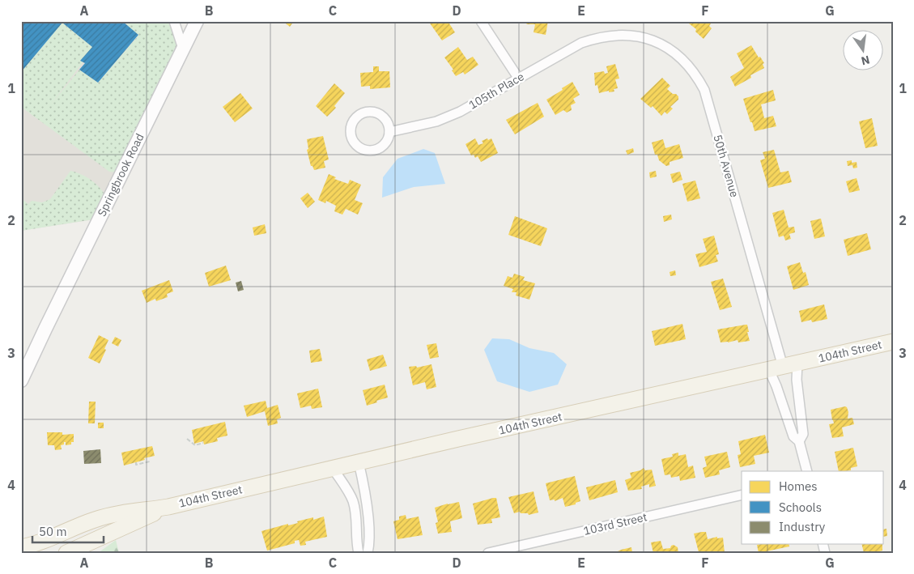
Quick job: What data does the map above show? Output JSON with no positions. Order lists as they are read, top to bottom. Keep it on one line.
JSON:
{"streets":{"main road":["104th Street"],"street":["105th Place","50th Avenue","Springbrook Road","103rd Street"]},"crossings":[["105th Place","50th Avenue"],["50th Avenue","104th Street"]],"legend":["Homes","Schools","Industry"],"scale_bar":"50 m","north":"bottom","grid":{"columns":["A","B","C","D","E","F","G"],"rows":["1","2","3","4"]}}
